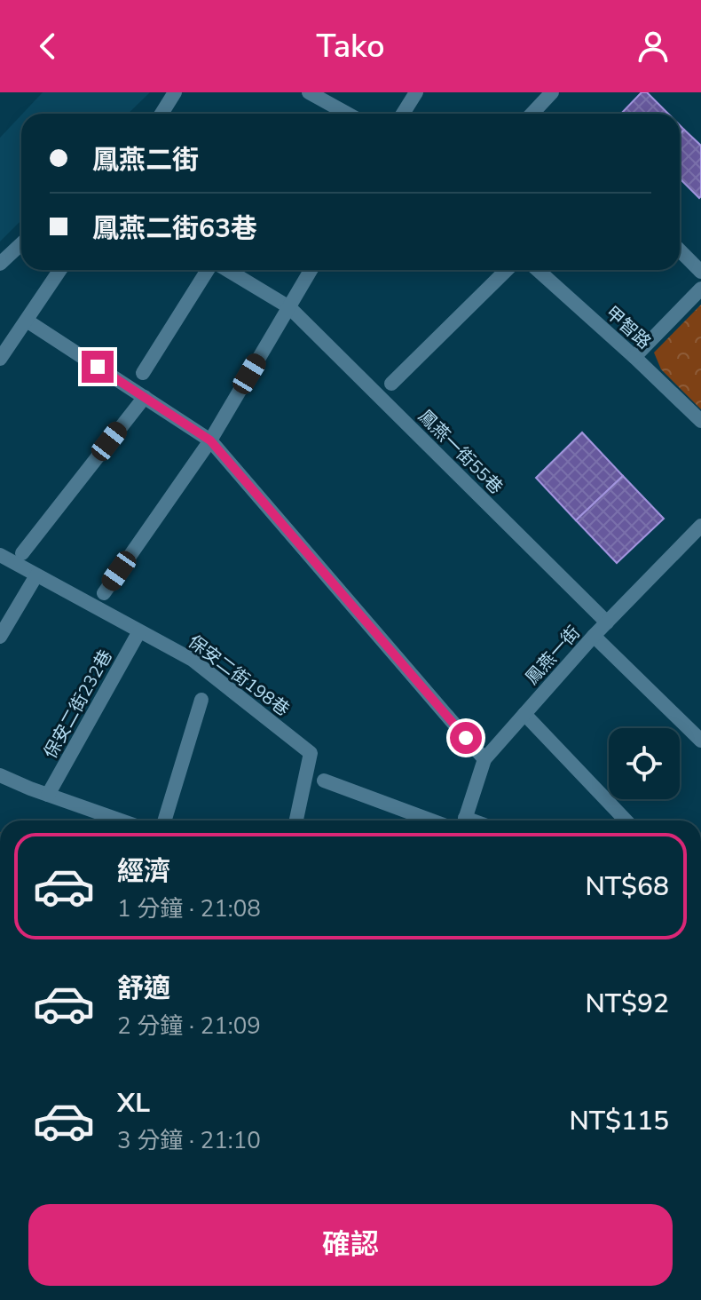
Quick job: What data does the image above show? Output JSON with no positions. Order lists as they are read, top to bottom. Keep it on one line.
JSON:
{"streets":{"street":["甲智路","鳳燕一街55巷","鳳燕一街","保安二街198巷","保安二街232巷"]},"crossings":[["鳳燕一街55巷","鳳燕一街"],["保安二街198巷","保安二街232巷"]],"page":{"header":"Tako","banner":["鳳燕二街","鳳燕二街63巷"],"list":[{"name":"經濟","note":"1 分鐘 · 21:08","value":"NT$68"},{"name":"舒適","note":"2 分鐘 · 21:09","value":"NT$92"},{"name":"XL","note":"3 分鐘 · 21:10","value":"NT$115"}],"buttons":"確認"}}
